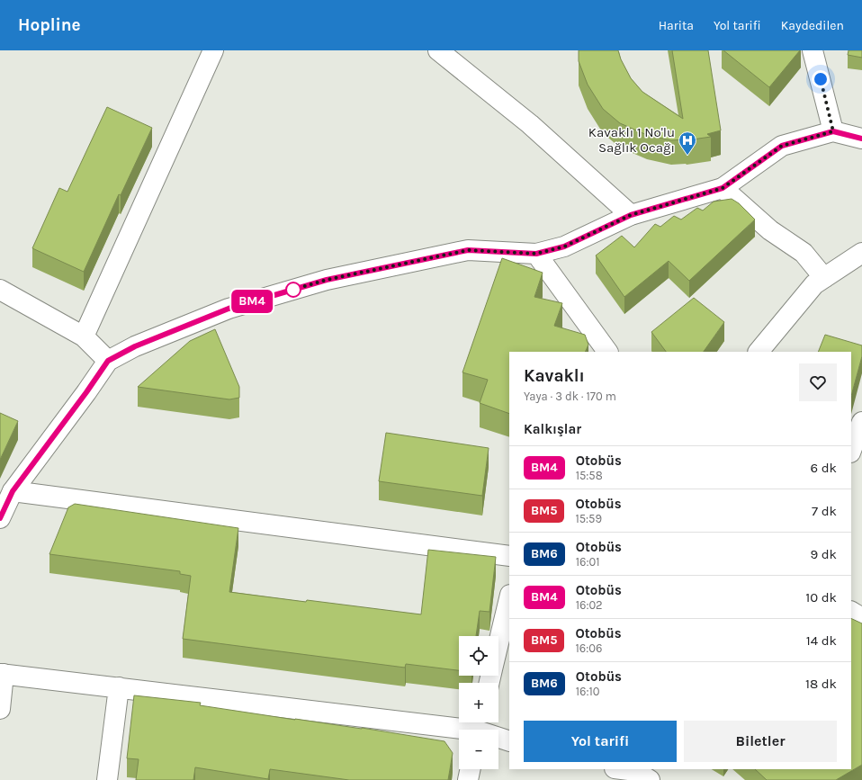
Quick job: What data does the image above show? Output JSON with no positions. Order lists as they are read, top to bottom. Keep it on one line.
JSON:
{"places":{"hospital":["Kavaklı 1 No'lu Sağlık Ocağı"]},"lines":["bus line BM4"],"page":{"header":"Hopline","nav":["Harita","Yol tarifi","Kaydedilen"],"on_map":"BM4","heading":[["Kavaklı","Yaya · 3 dk · 170 m"],"Kalkışlar"],"list":[{"mark":"BM4","name":"Otobüs","note":"15:58","value":"6 dk"},{"mark":"BM5","name":"Otobüs","note":"15:59","value":"7 dk"},{"mark":"BM6","name":"Otobüs","note":"16:01","value":"9 dk"},{"mark":"BM4","name":"Otobüs","note":"16:02","value":"10 dk"},{"mark":"BM5","name":"Otobüs","note":"16:06","value":"14 dk"},{"mark":"BM6","name":"Otobüs","note":"16:10","value":"18 dk"}],"map_buttons":["+","−"],"buttons":["Yol tarifi","Biletler"]}}
